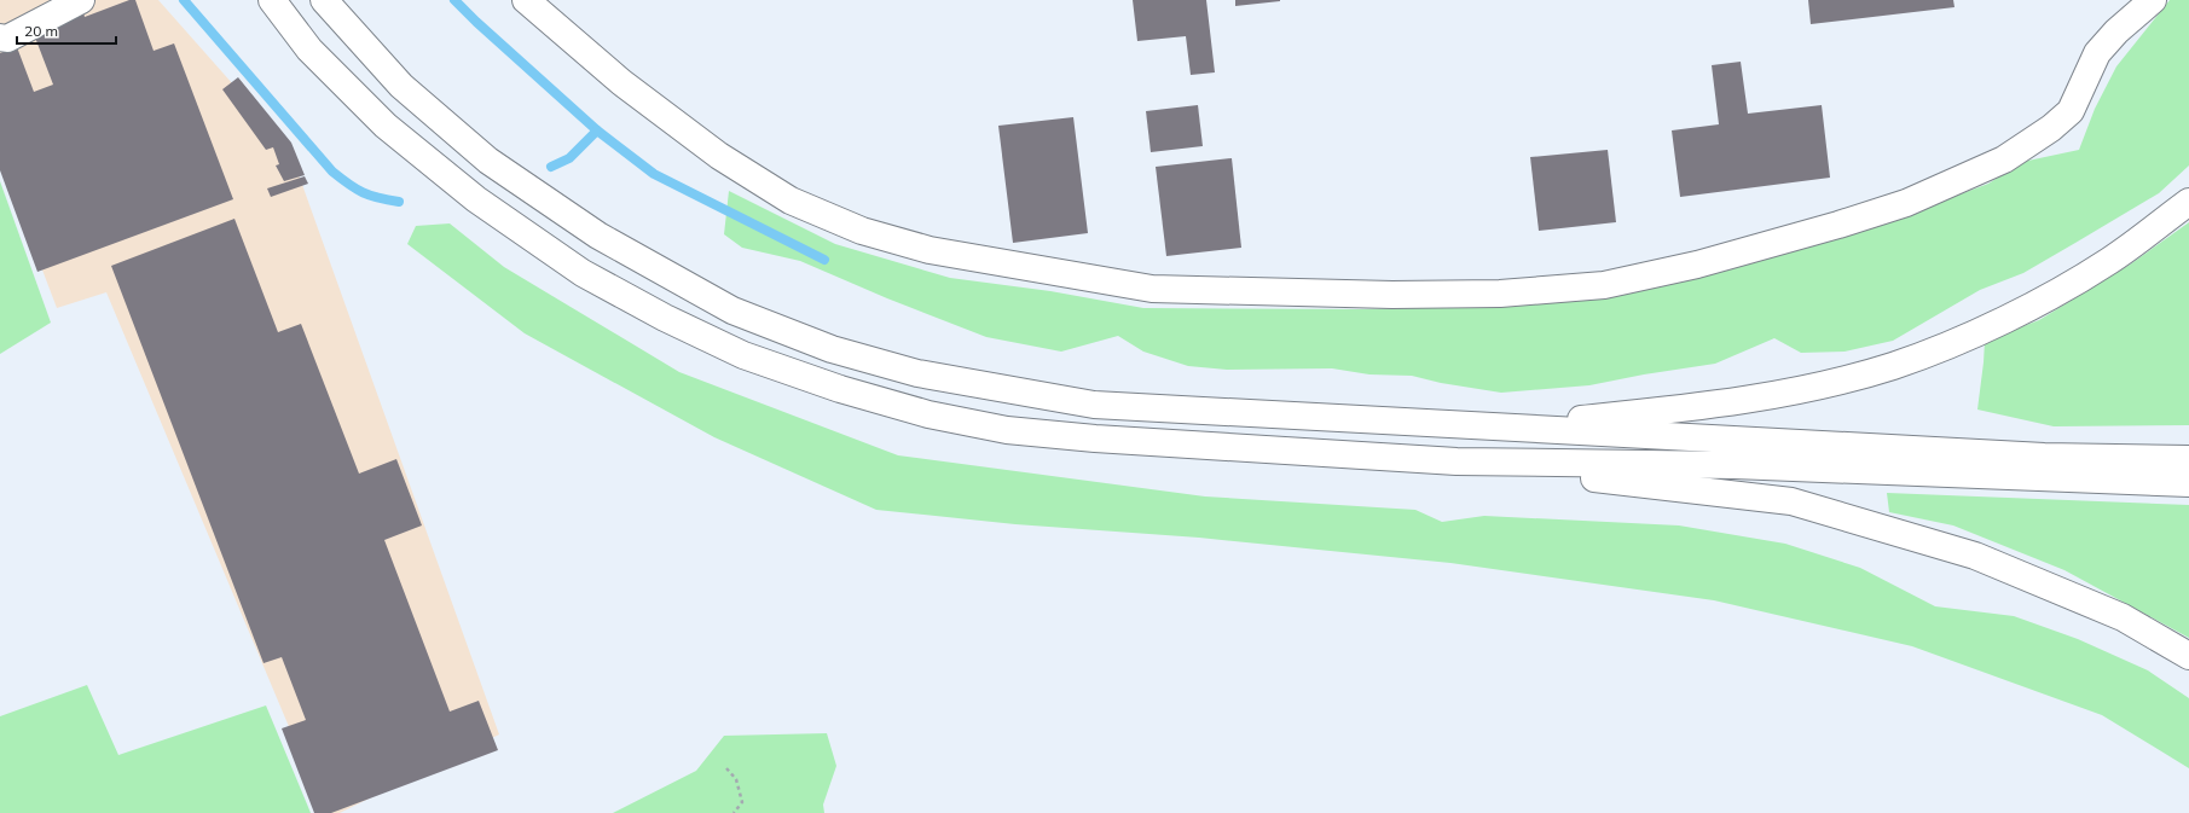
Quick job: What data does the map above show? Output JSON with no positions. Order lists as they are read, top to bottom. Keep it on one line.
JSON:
{"scale_bar":"20 m"}
